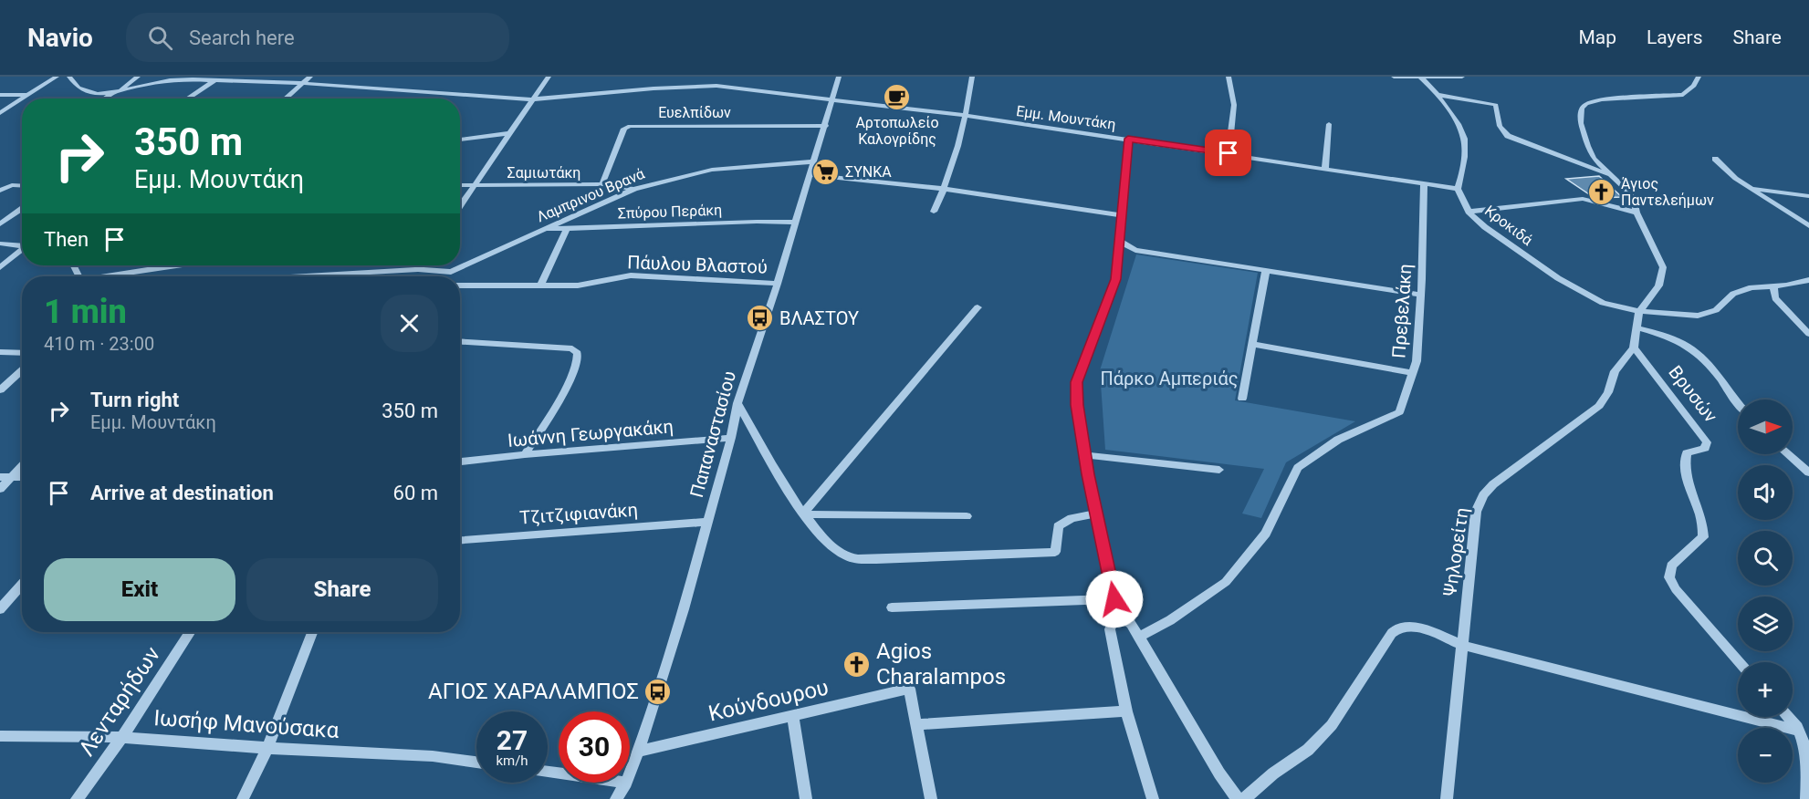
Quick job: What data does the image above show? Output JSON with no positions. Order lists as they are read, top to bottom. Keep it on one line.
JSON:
{"streets":{"street":["Ευελπίδων","Εμμ. Μουντάκη","Σαμιωτάκη","Λαμπρινου Βρανά","Σπύρου Περάκη","Κροκιδά","Πάυλου Βλαστού","Πρεβελάκη","Βρυσών","Ιωάννη Γεωργακάκη","Παπαναστασίου","Τζιτζιφιανάκη","Ψηλορείτη","Κούνδουρου","Λενταρήδων","Ιωσήφ Μανούσακα"]},"crossings":[["Ευελπίδων","Σαμιωτάκη"],["Ευελπίδων","Παπαναστασίου"],["Εμμ. Μουντάκη","Κροκιδά"],["Εμμ. Μουντάκη","Πρεβελάκη"],["Εμμ. Μουντάκη","Παπαναστασίου"],["Σαμιωτάκη","Λαμπρινου Βρανά"],["Λαμπρινου Βρανά","Σπύρου Περάκη"],["Λαμπρινου Βρανά","Παπαναστασίου"],["Σπύρου Περάκη","Παπαναστασίου"],["Κροκιδά","Ψηλορείτη"],["Πάυλου Βλαστού","Παπαναστασίου"],["Βρυσών","Ψηλορείτη"],["Ιωάννη Γεωργακάκη","Παπαναστασίου"],["Παπαναστασίου","Τζιτζιφιανάκη"],["Παπαναστασίου","Κούνδουρου"],["Λενταρήδων","Ιωσήφ Μανούσακα"]],"parks":["Πάρκο Αμπεριάς"],"places":{"cafe":["Αρτοπωλείο Καλογρίδης"],"supermarket":["ΣΥΝΚΑ"],"church":["Άγιος Παντελεήμων","Agios Charalampos"],"bus stop":["ΒΛΑΣΤΟΥ","ΑΓΙΟΣ ΧΑΡΑΛΑΜΠΟΣ"]},"north":"right","page":{"header":"Navio","search":"Search here","nav":["Map","Layers","Share"],"turn":["350 m","Εμμ. Μουντάκη"],"then":"Then","heading":["1 min","410 m · 23:00"],"list":[{"name":"Turn right","note":"Εμμ. Μουντάκη","value":"350 m"},{"name":"Arrive at destination","value":"60 m"}],"map_buttons":["+","−"],"buttons":["Exit","Share"],"speed":"27 km/h","limit":"30"}}
